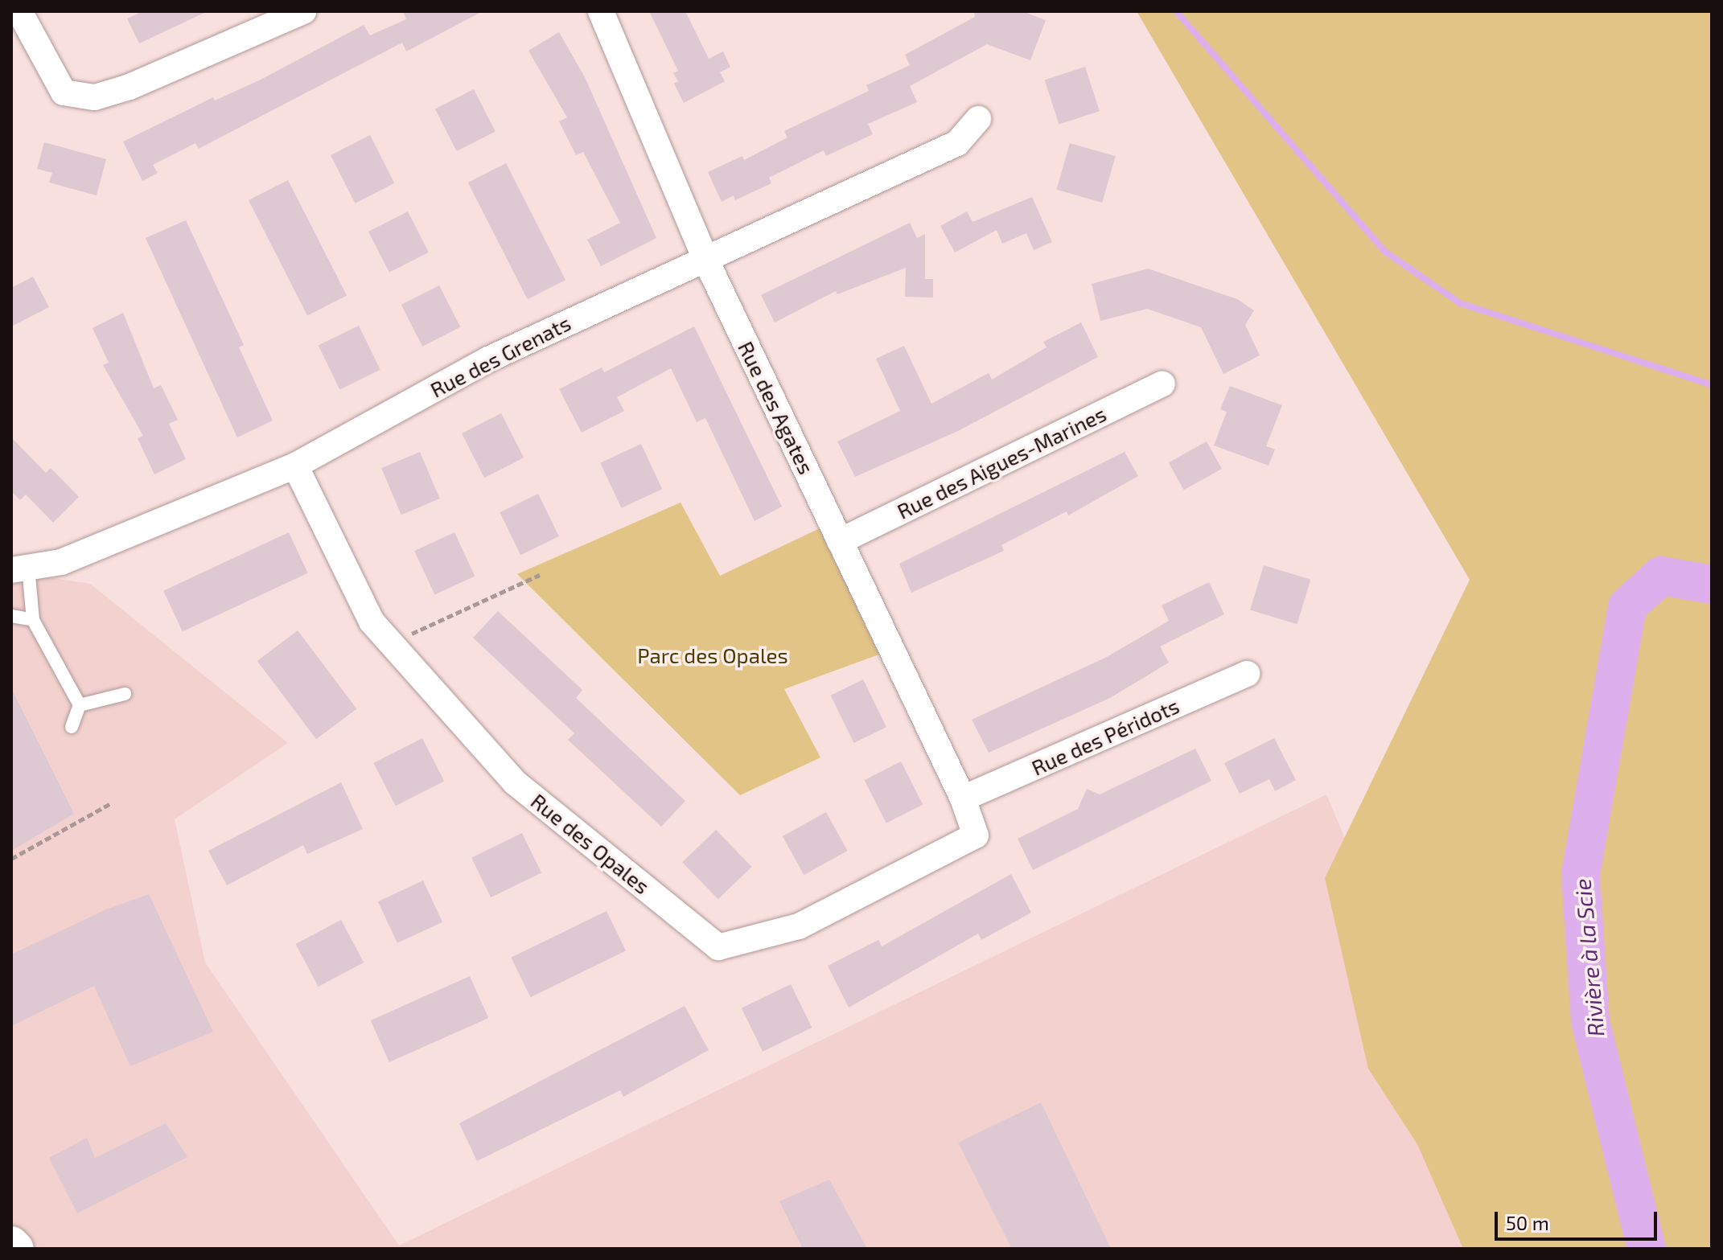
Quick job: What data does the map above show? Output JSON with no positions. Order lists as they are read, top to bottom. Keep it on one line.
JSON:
{"streets":{"street":["Rue des Grenats","Rue des Agates","Rue des Aigues-Marines","Rue des Péridots","Rue des Opales"]},"crossings":[["Rue des Grenats","Rue des Agates"],["Rue des Grenats","Rue des Opales"],["Rue des Agates","Rue des Aigues-Marines"],["Rue des Agates","Rue des Péridots"],["Rue des Agates","Rue des Opales"],["Rue des Péridots","Rue des Opales"]],"water":["Rivière à la Scie"],"parks":["Parc des Opales"],"scale_bar":"50 m"}
